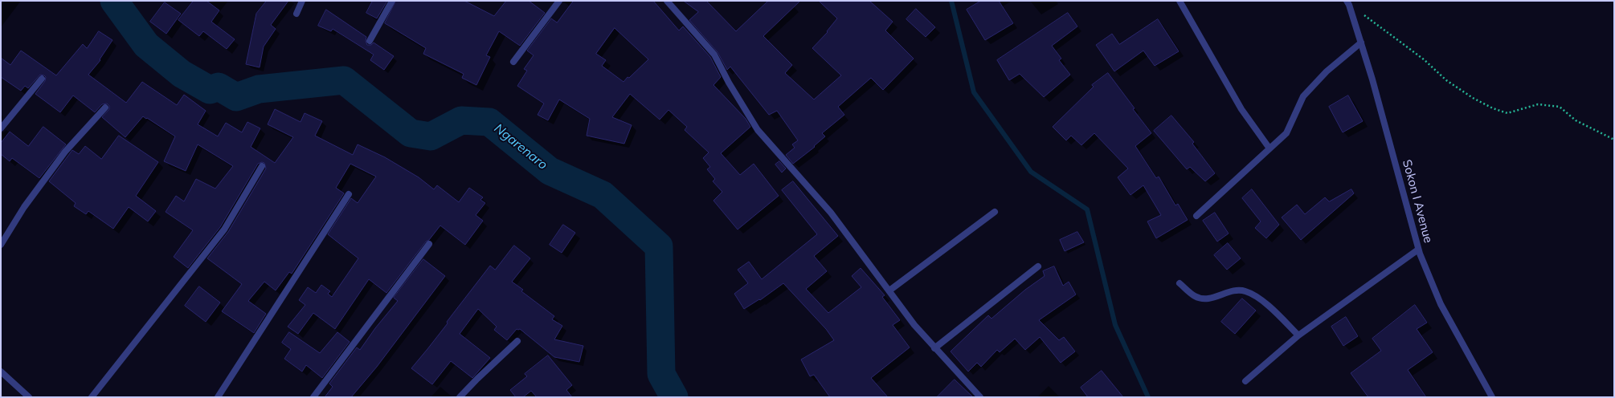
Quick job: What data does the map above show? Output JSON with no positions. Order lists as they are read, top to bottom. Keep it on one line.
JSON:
{"streets":{"street":["Sokon I Avenue"]},"water":["Ngarenaro"]}
